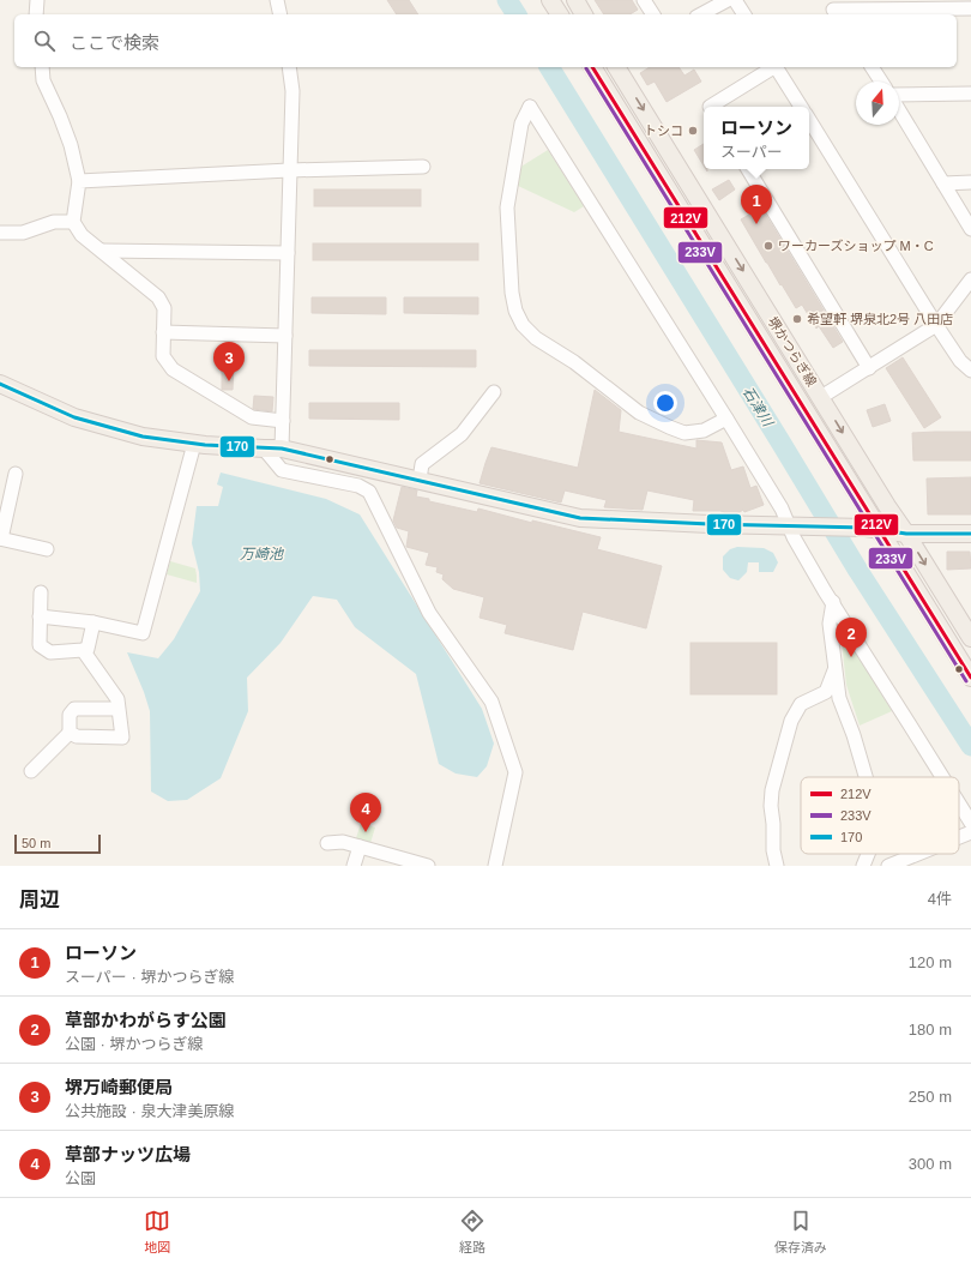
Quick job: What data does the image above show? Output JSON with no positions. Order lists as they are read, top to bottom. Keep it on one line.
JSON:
{"streets":{"main road":["堺かつらぎ線"]},"water":["石津川","万崎池"],"places":["トシコ","ワーカーズショップ M・C","希望軒 堺泉北2号 八田店"],"lines":["transit line 212V","transit line 233V","transit line 170"],"legend":["212V","233V","170"],"scale_bar":"50 m","north":"top","page":{"search":"ここで検索","popup":["ローソン","スーパー"],"pins":["1","3","2","4"],"scale":"50 m","heading":["周辺","4件"],"list":[{"mark":"1","name":"ローソン","note":"スーパー · 堺かつらぎ線","value":"120 m"},{"mark":"2","name":"草部かわがらす公園","note":"公園 · 堺かつらぎ線","value":"180 m"},{"mark":"3","name":"堺万崎郵便局","note":"公共施設 · 泉大津美原線","value":"250 m"},{"mark":"4","name":"草部ナッツ広場","note":"公園","value":"300 m"}],"nav":["地図","経路","保存済み"]}}
